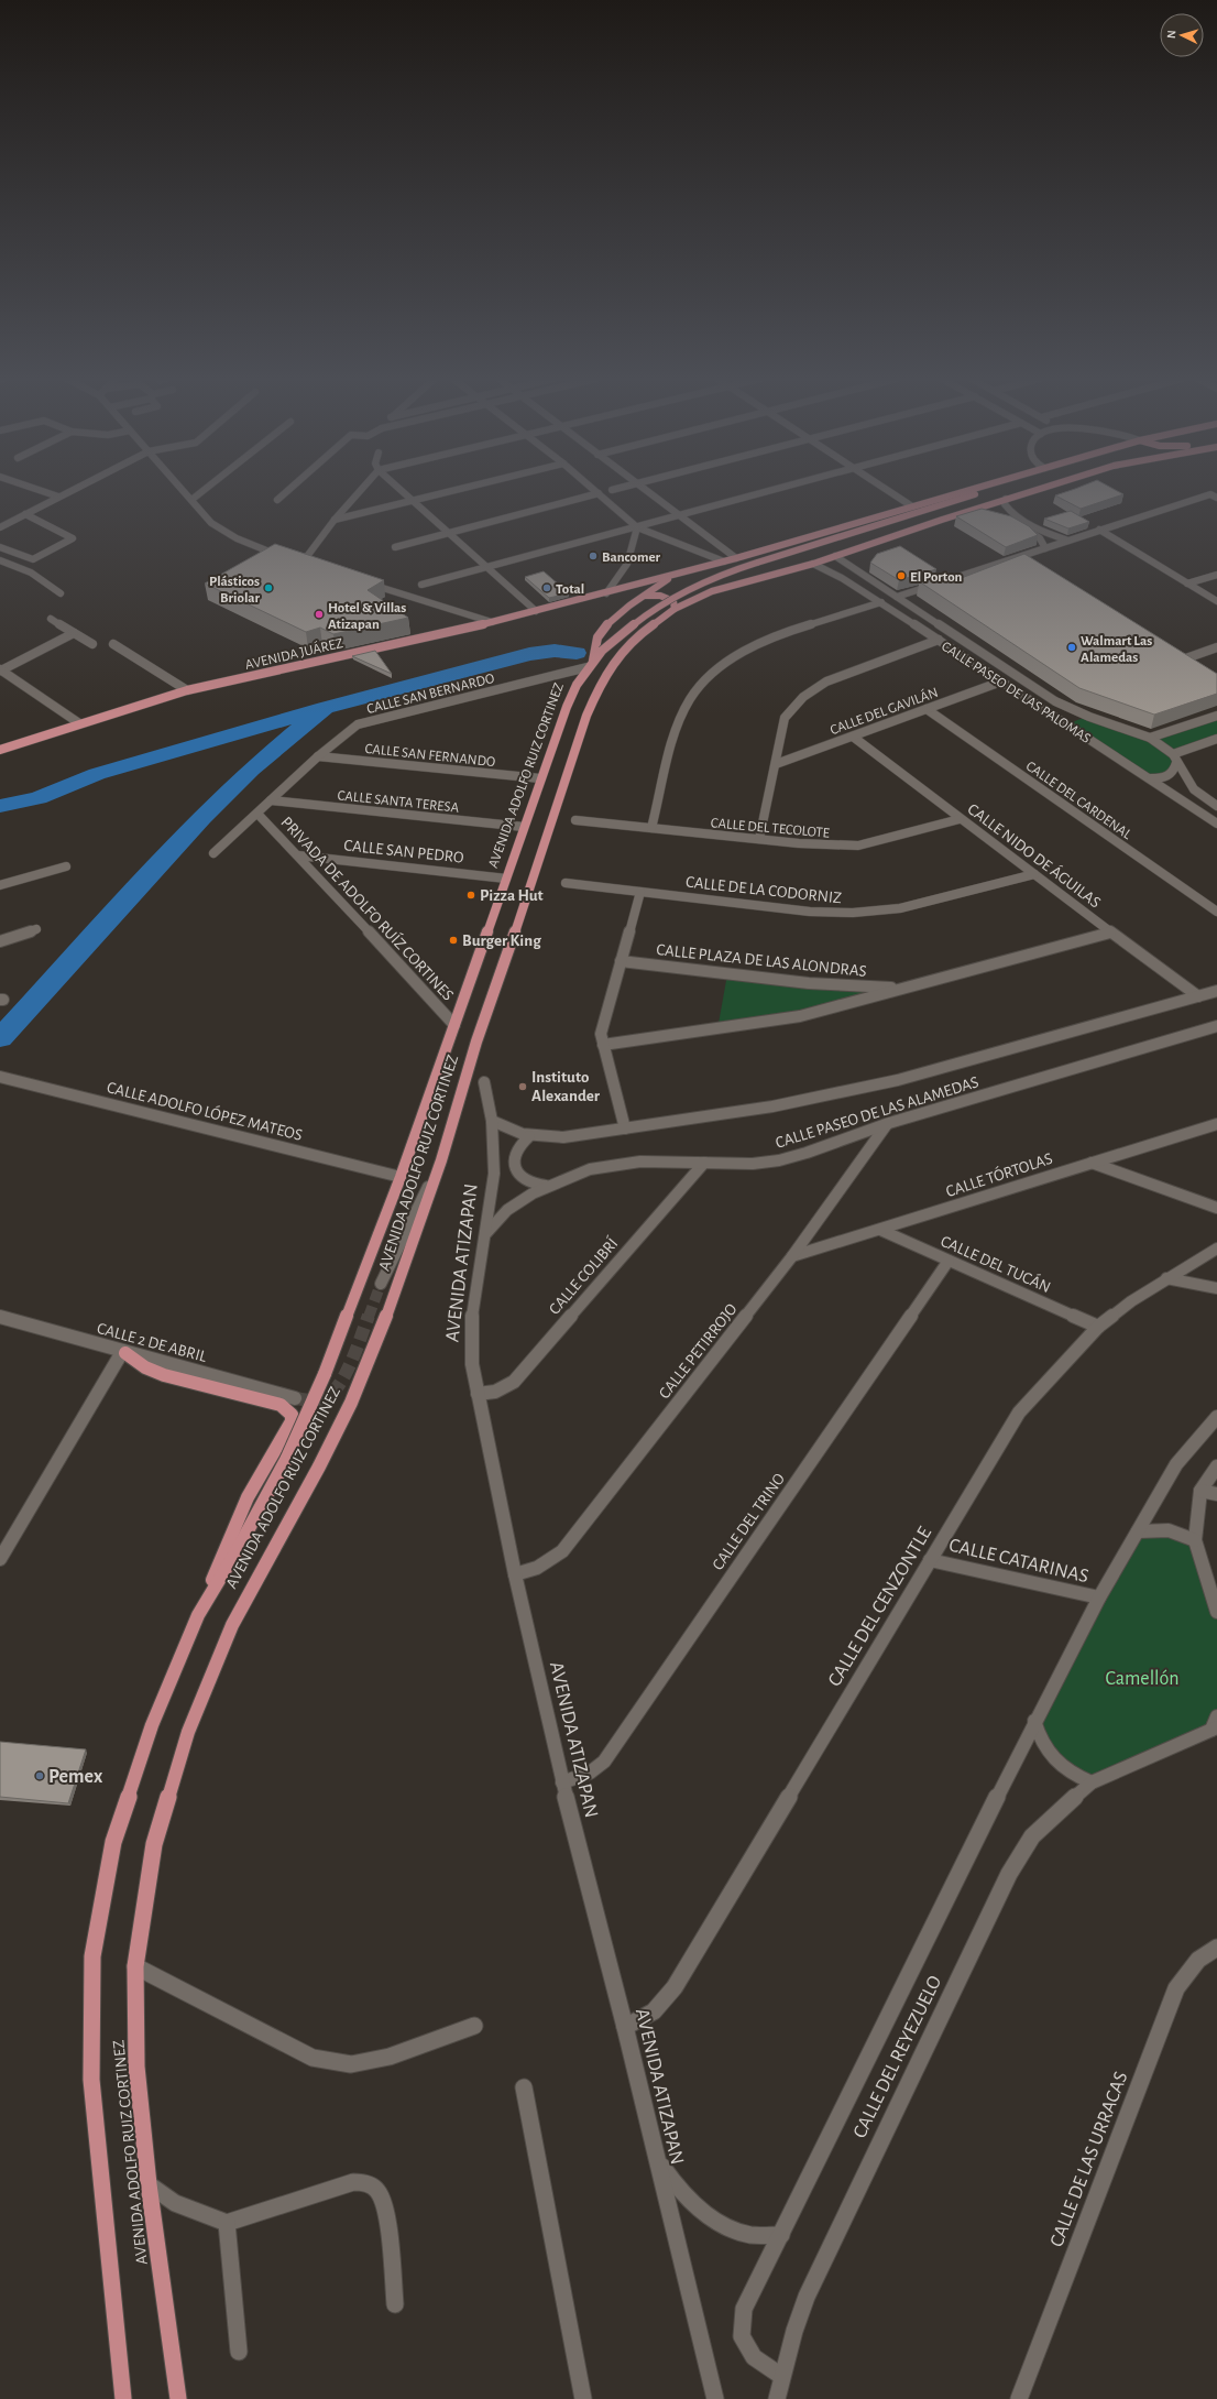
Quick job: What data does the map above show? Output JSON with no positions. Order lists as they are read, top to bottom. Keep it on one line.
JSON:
{"streets":{"main road":["AVENIDA JUÁREZ","AVENIDA ADOLFO RUIZ CORTINEZ"],"street":["CALLE PASEO DE LAS PALOMAS","CALLE SAN BERNARDO","CALLE DEL GAVILÁN","CALLE SAN FERNANDO","CALLE DEL CARDENAL","CALLE SANTA TERESA","CALLE DEL TECOLOTE","CALLE SAN PEDRO","CALLE NIDO DE ÁGUILAS","CALLE DE LA CODORNIZ","PRIVADA DE ADOLFO RUÍZ CORTINES","CALLE PLAZA DE LAS ALONDRAS","CALLE ADOLFO LÓPEZ MATEOS","CALLE PASEO DE LAS ALAMEDAS","CALLE TÓRTOLAS","AVENIDA ATIZAPAN","CALLE DEL TUCÁN","CALLE COLIBRÍ","CALLE 2 DE ABRIL","CALLE PETIRROJO","CALLE DEL TRINO","CALLE CATARINAS","CALLE DEL CENZONTLE","CALLE DEL REYEZUELO","CALLE DE LAS URRACAS"]},"crossings":[["CALLE PASEO DE LAS PALOMAS","CALLE DEL GAVILÁN"],["CALLE PASEO DE LAS PALOMAS","AVENIDA ADOLFO RUIZ CORTINEZ"],["CALLE SAN BERNARDO","CALLE SAN FERNANDO"],["CALLE SAN BERNARDO","AVENIDA ADOLFO RUIZ CORTINEZ"],["CALLE SAN BERNARDO","CALLE SANTA TERESA"],["CALLE SAN BERNARDO","PRIVADA DE ADOLFO RUÍZ CORTINES"],["CALLE DEL GAVILÁN","CALLE DEL CARDENAL"],["CALLE DEL GAVILÁN","CALLE NIDO DE ÁGUILAS"],["CALLE SAN FERNANDO","AVENIDA ADOLFO RUIZ CORTINEZ"],["AVENIDA ADOLFO RUIZ CORTINEZ","CALLE SANTA TERESA"],["AVENIDA ADOLFO RUIZ CORTINEZ","CALLE SAN PEDRO"],["AVENIDA ADOLFO RUIZ CORTINEZ","PRIVADA DE ADOLFO RUÍZ CORTINES"],["AVENIDA ADOLFO RUIZ CORTINEZ","CALLE ADOLFO LÓPEZ MATEOS"],["CALLE DEL TECOLOTE","CALLE NIDO DE ÁGUILAS"],["CALLE SAN PEDRO","PRIVADA DE ADOLFO RUÍZ CORTINES"],["CALLE NIDO DE ÁGUILAS","CALLE DE LA CODORNIZ"],["CALLE NIDO DE ÁGUILAS","CALLE PLAZA DE LAS ALONDRAS"],["CALLE NIDO DE ÁGUILAS","CALLE PASEO DE LAS ALAMEDAS"],["CALLE PASEO DE LAS ALAMEDAS","AVENIDA ATIZAPAN"],["CALLE PASEO DE LAS ALAMEDAS","CALLE COLIBRÍ"],["CALLE PASEO DE LAS ALAMEDAS","CALLE PETIRROJO"],["CALLE TÓRTOLAS","CALLE DEL TUCÁN"],["CALLE TÓRTOLAS","CALLE PETIRROJO"],["AVENIDA ATIZAPAN","CALLE COLIBRÍ"],["AVENIDA ATIZAPAN","CALLE PETIRROJO"],["AVENIDA ATIZAPAN","CALLE DEL TRINO"],["AVENIDA ATIZAPAN","CALLE DEL CENZONTLE"],["CALLE DEL TUCÁN","CALLE DEL TRINO"],["CALLE DEL TUCÁN","CALLE DEL CENZONTLE"],["CALLE CATARINAS","CALLE DEL CENZONTLE"]],"parks":["Camellón"],"places":["Bancomer","El Porton","Plásticos Briolar","Total","Hotel & Villas Atizapan","Walmart Las Alamedas","Pizza Hut","Burger King","Instituto Alexander","Pemex"],"north":"left"}
